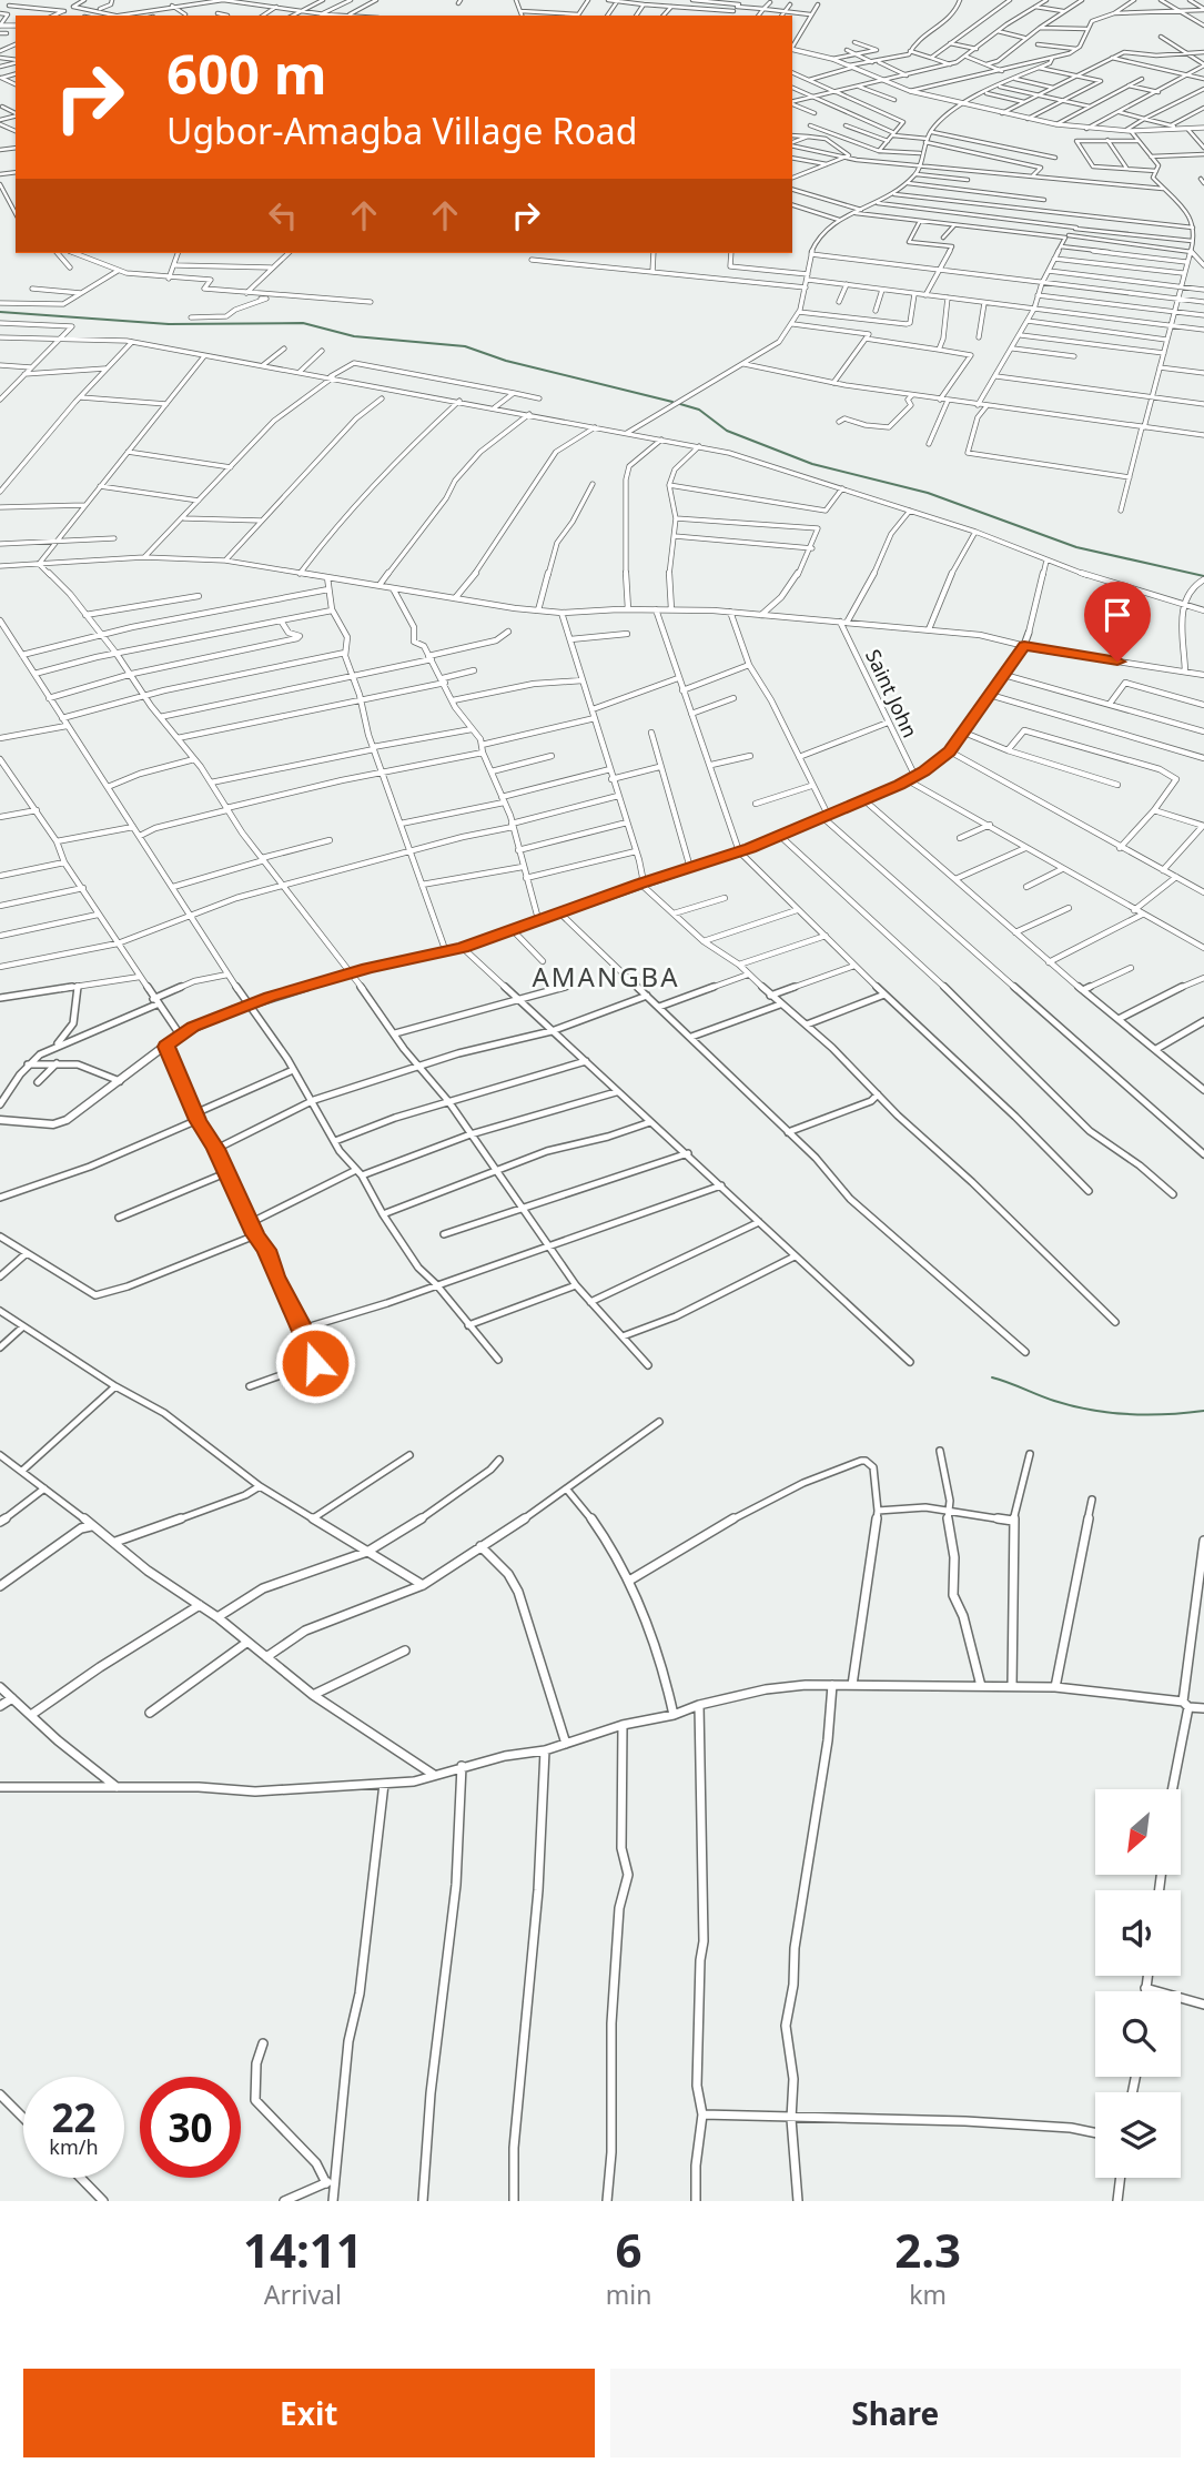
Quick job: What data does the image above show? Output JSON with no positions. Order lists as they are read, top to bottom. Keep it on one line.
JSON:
{"streets":{"street":["Saint John"]},"districts":["AMANGBA"],"north":"bottom left","page":{"turn":["600 m","Ugbor-Amagba Village Road"],"speed":"22 km/h","limit":"30","eta":["14:11","Arrival","6","min","2.3","km"],"buttons":["Exit","Share"]}}
